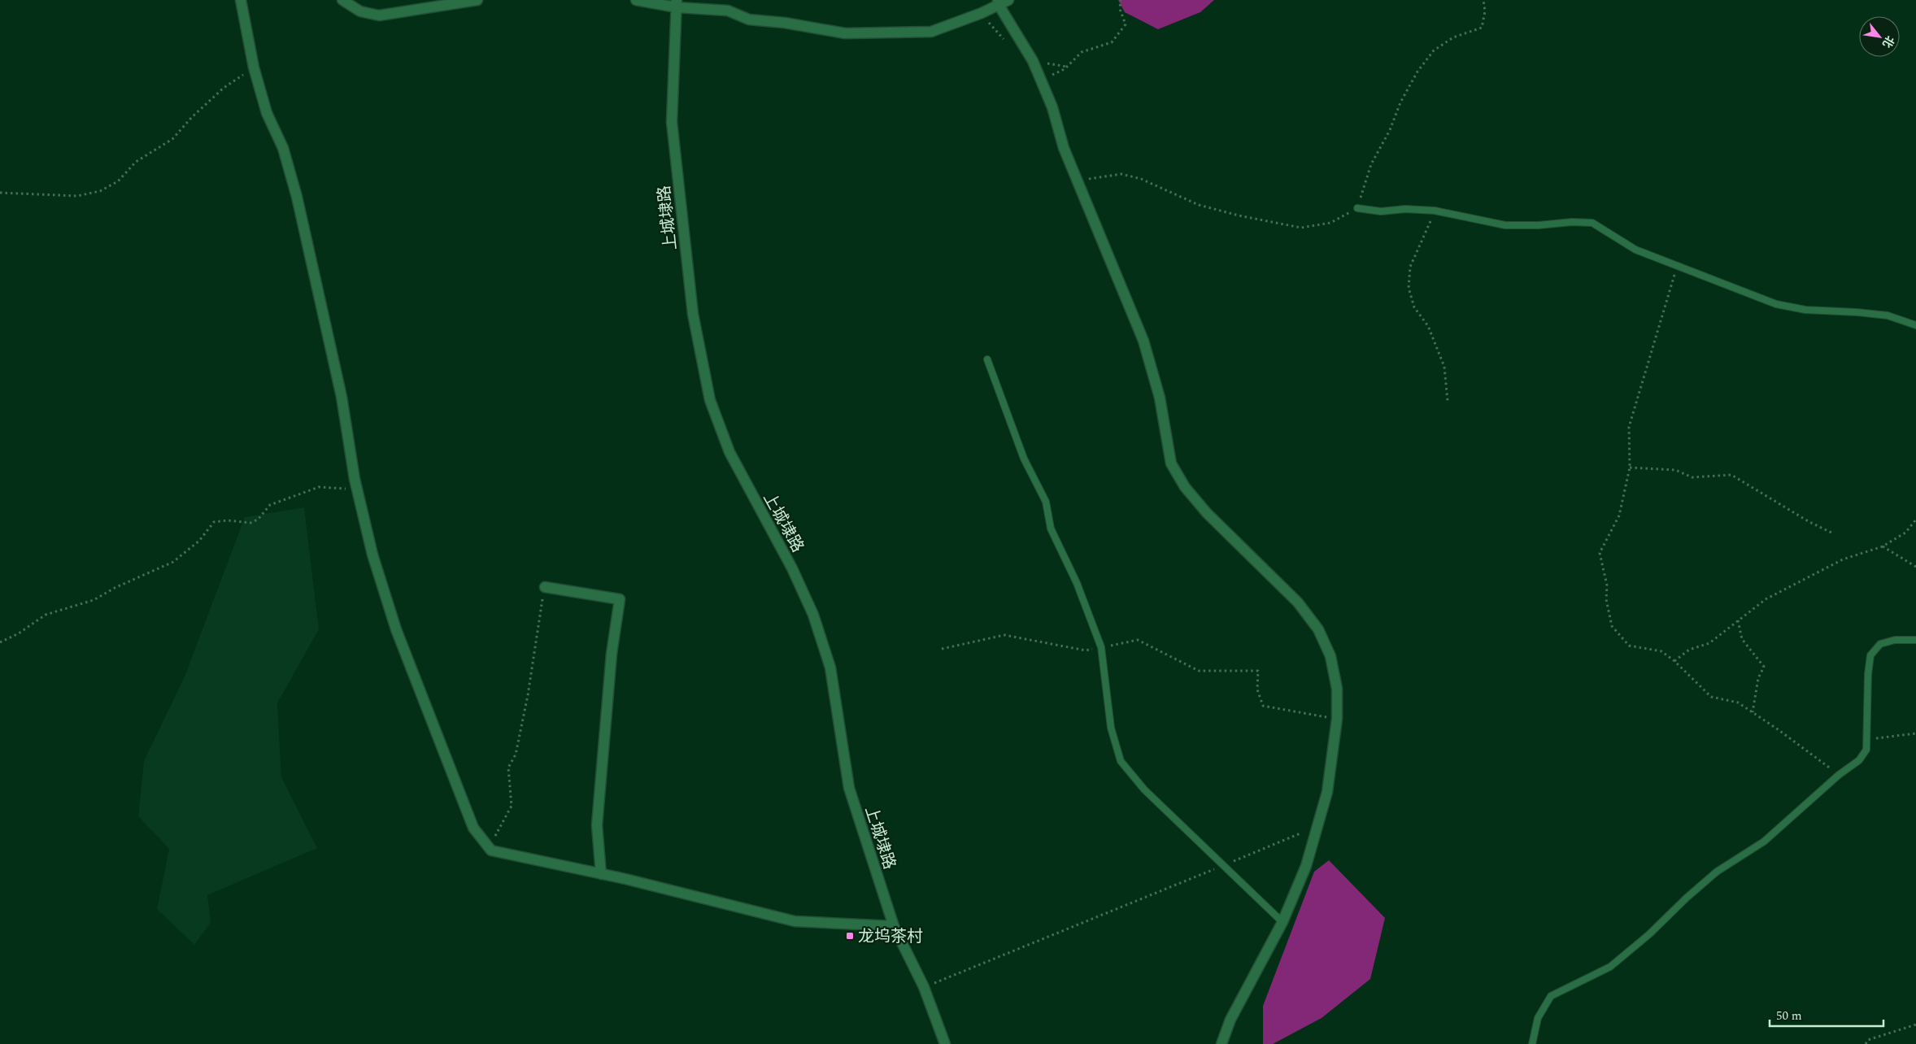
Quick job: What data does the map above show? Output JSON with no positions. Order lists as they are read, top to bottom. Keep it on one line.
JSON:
{"streets":{"street":["上城埭路"]},"places":{"transit":["龙坞茶村"]},"scale_bar":"50 m","north":"bottom right"}
